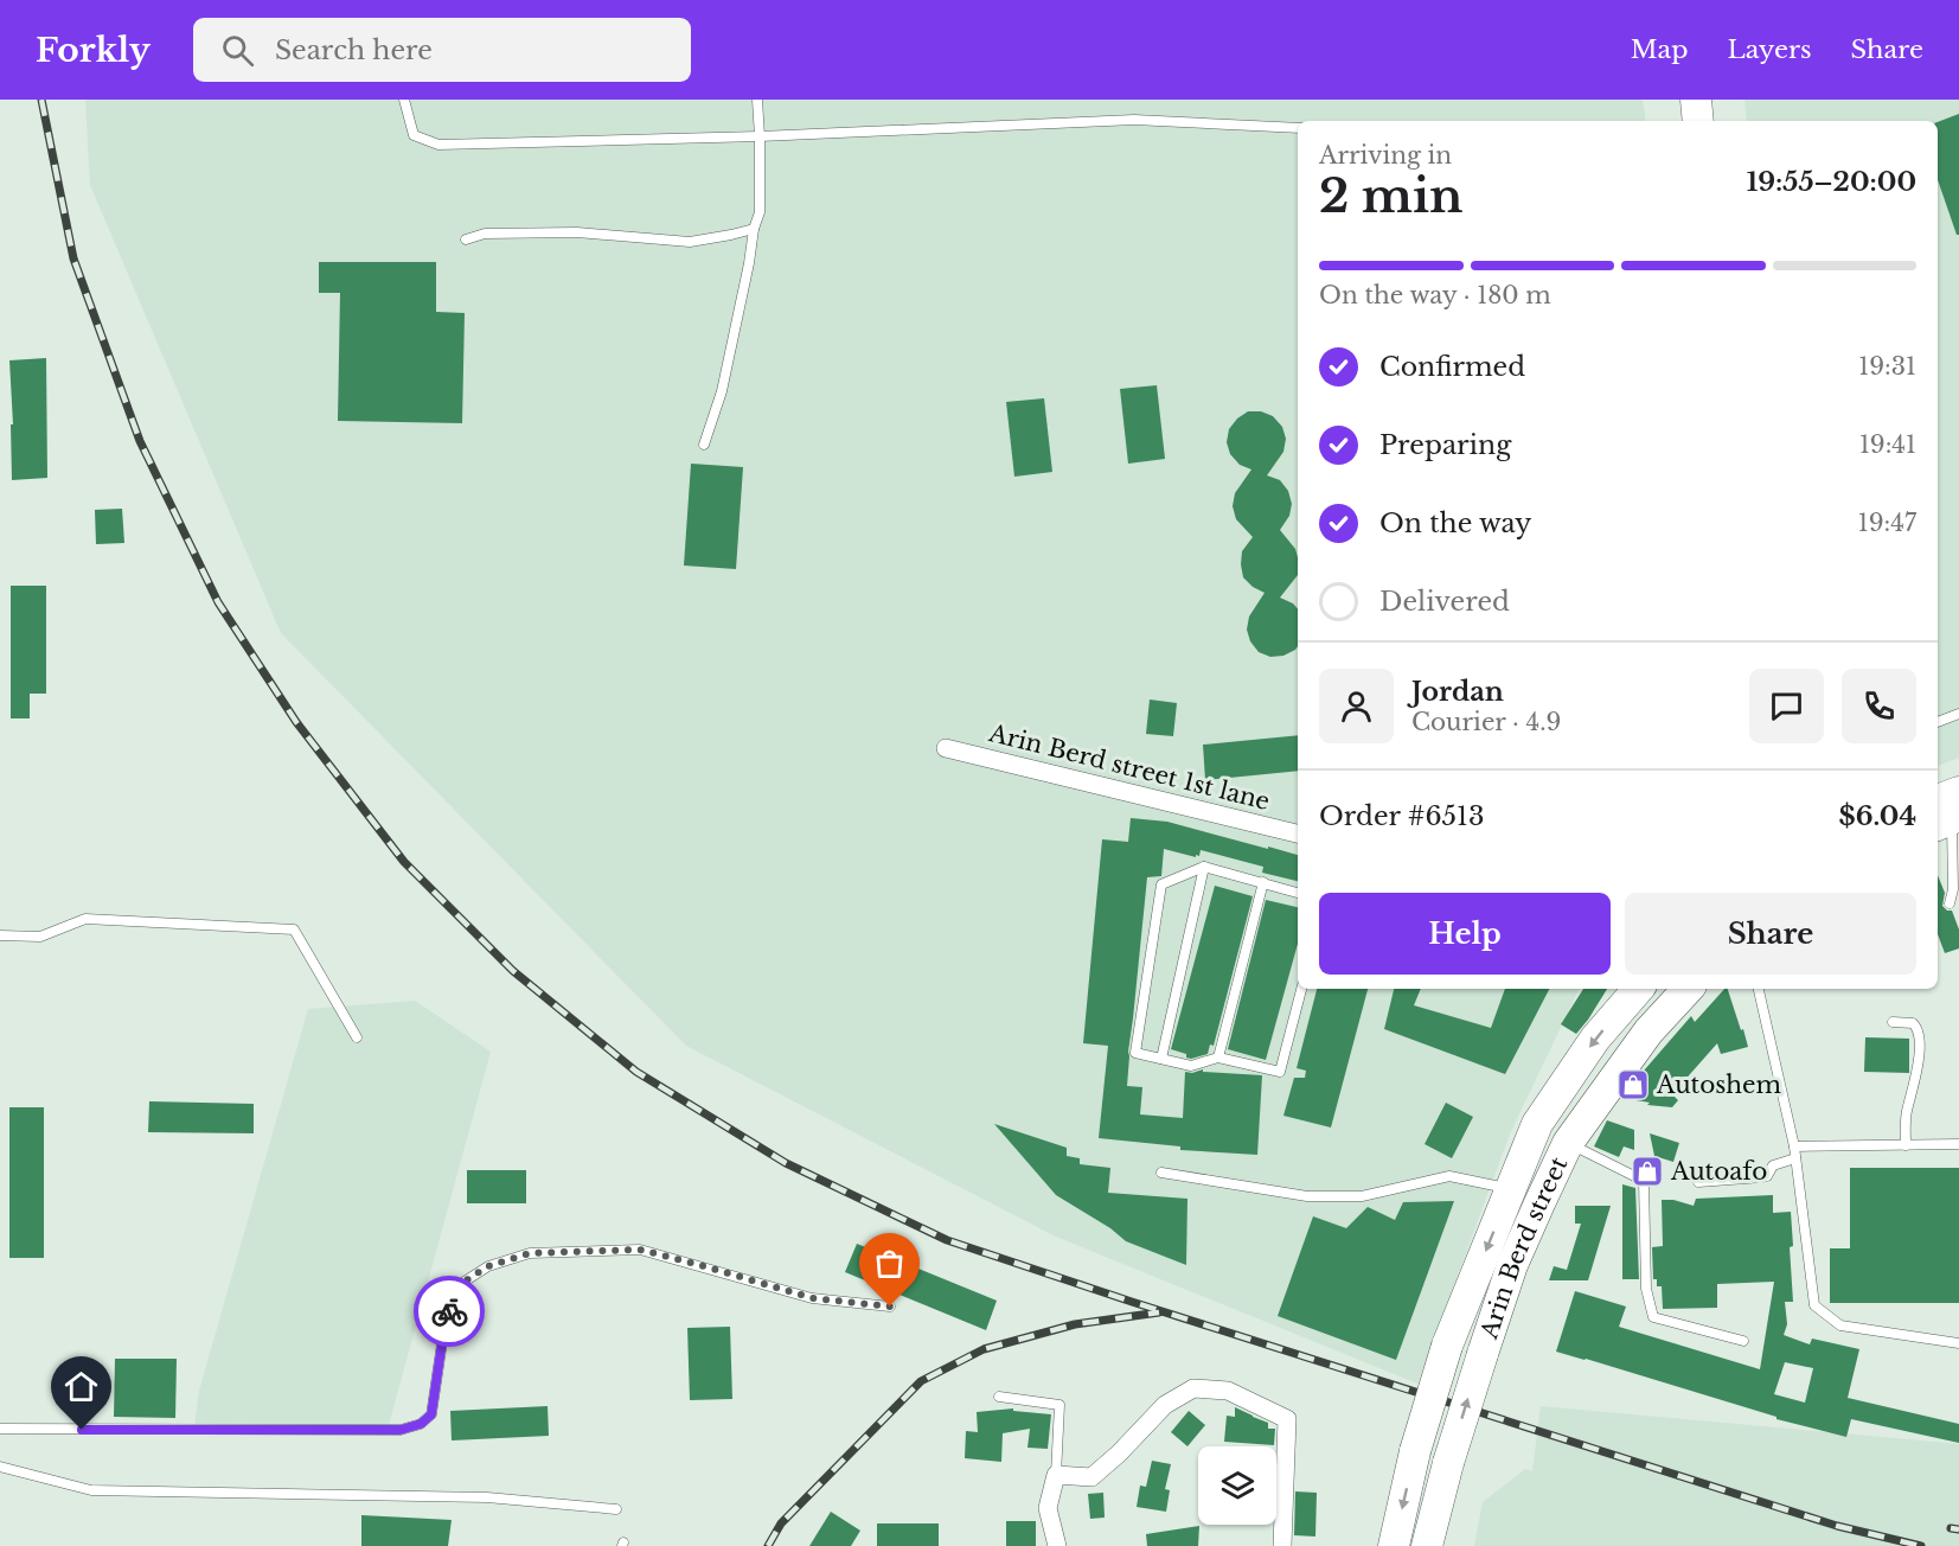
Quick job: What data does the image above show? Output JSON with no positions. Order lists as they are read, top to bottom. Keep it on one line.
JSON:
{"streets":{"main road":["Arin Berd street"],"street":["Arin Berd street 1st lane"]},"places":{"shop":["Autoshem","Autoafo"]},"page":{"header":"Forkly","search":"Search here","nav":["Map","Layers","Share"],"heading":["2 min","Arriving in","19:55–20:00"],"panel":["Jordan","Courier · 4.9","Order #6513","$6.04"],"bar":"On the way · 180 m","list":[["Confirmed","19:31"],["Preparing","19:41"],["On the way","19:47"],"Delivered"],"buttons":["Help","Share"]}}
